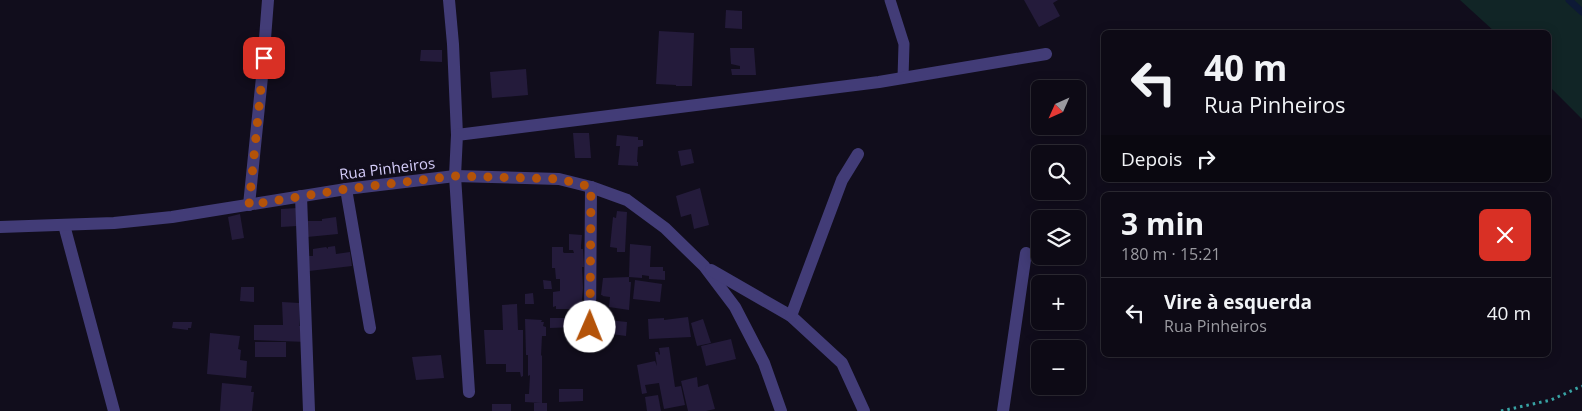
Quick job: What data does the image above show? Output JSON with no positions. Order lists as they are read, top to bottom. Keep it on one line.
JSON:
{"streets":{"street":["Rua Pinheiros"]},"north":"bottom left","page":{"turn":["40 m","Rua Pinheiros"],"map_buttons":["+","−"],"then":"Depois","heading":["3 min","180 m · 15:21"],"list":[{"name":"Vire à esquerda","note":"Rua Pinheiros","value":"40 m"}]}}
